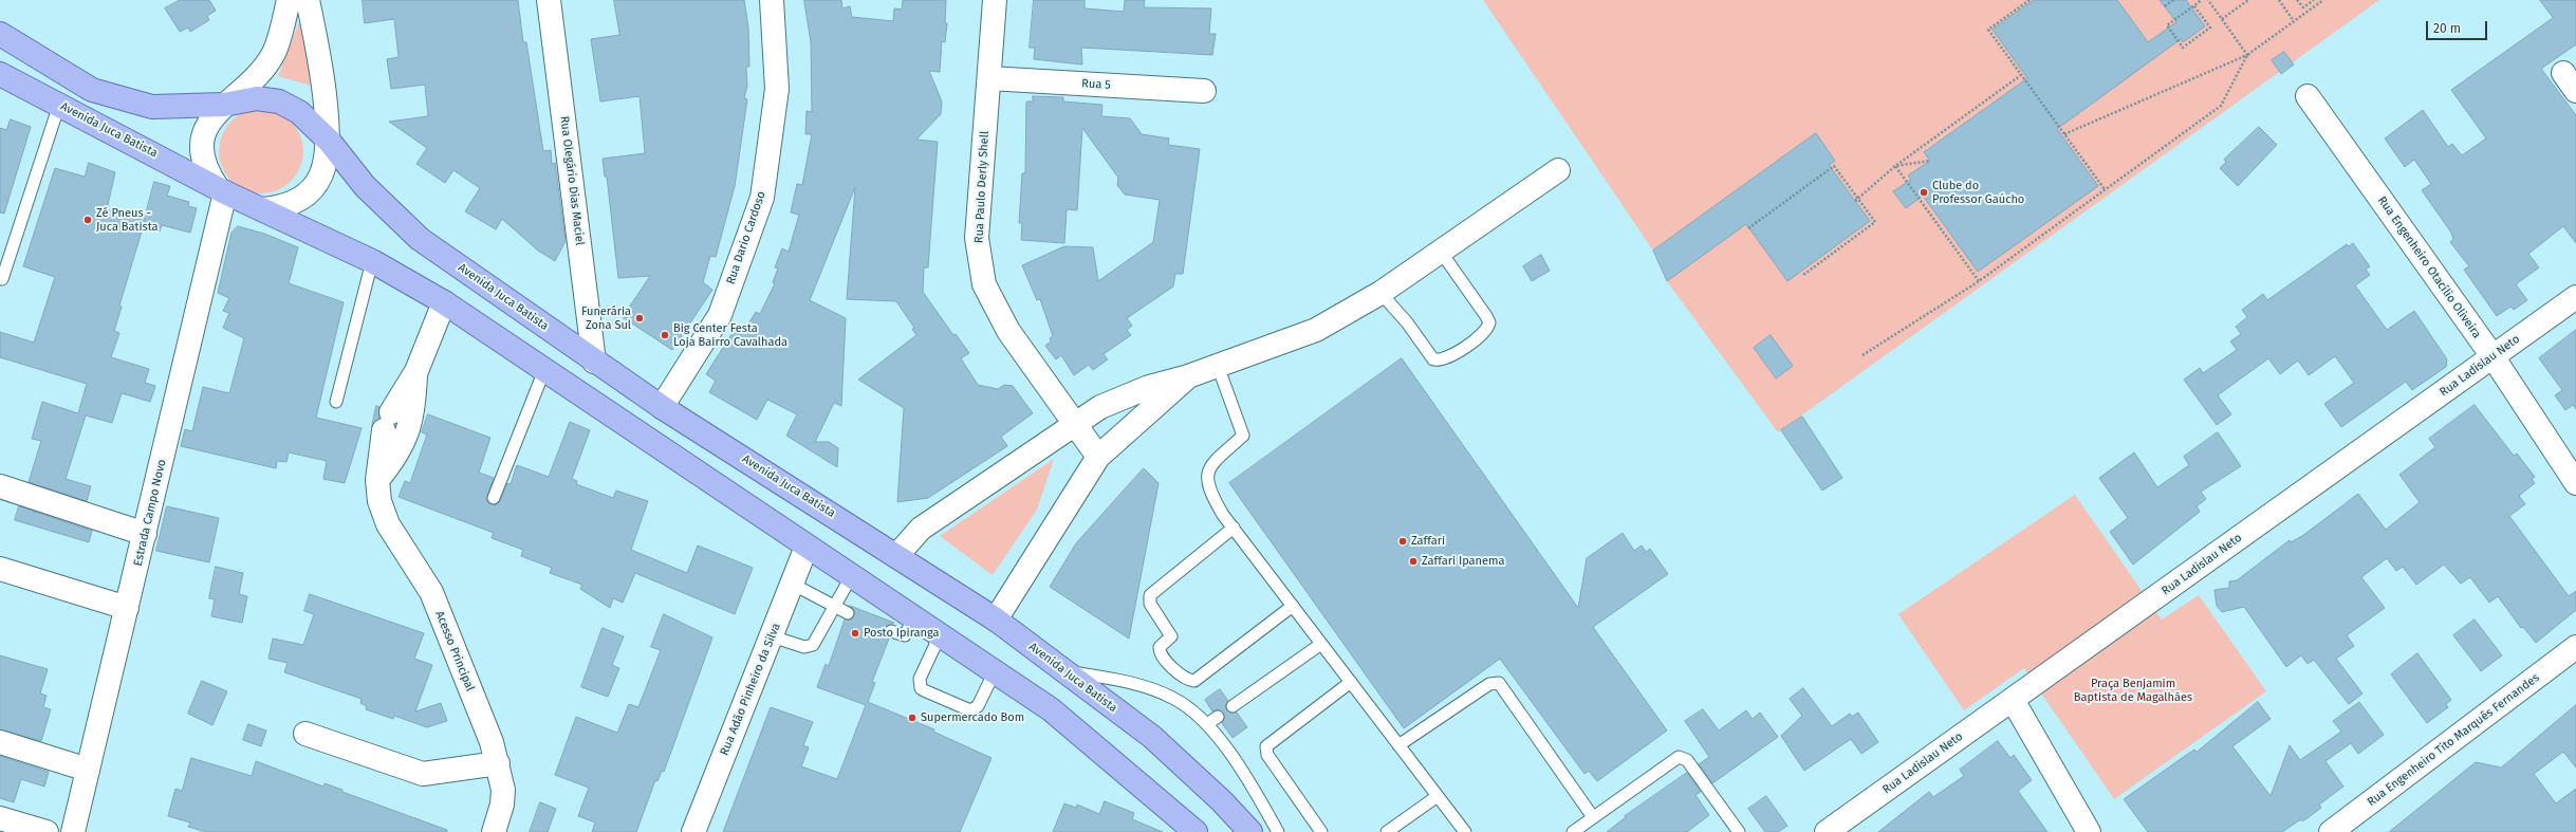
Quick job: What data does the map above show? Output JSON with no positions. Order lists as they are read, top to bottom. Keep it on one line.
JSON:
{"streets":{"main road":["Avenida Juca Batista"],"street":["Rua 5","Rua Olegário Dias Maciel","Rua Paulo Derly Shell","Rua Dario Cardoso","Rua Engenheiro Otacílio Oliveira","Rua Ladislau Neto","Estrada Campo Novo","Acesso Principal","Rua Adão Pinheiro da Silva","Rua Engenheiro Tito Marquês Fernandes"]},"crossings":[["Rua 5","Rua Paulo Derly Shell"],["Avenida Juca Batista","Rua Olegário Dias Maciel"],["Avenida Juca Batista","Rua Dario Cardoso"],["Avenida Juca Batista","Estrada Campo Novo"],["Rua Engenheiro Otacílio Oliveira","Rua Ladislau Neto"]],"parks":["Praça Benjamim Baptista de Magalhães"],"places":["Clube do Professor Gaúcho","Zé Pneus - Juca Batista","Funerária Zona Sul","Big Center Festa Loja Bairro Cavalhada","Zaffari","Zaffari Ipanema","Posto Ipiranga","Supermercado Bom"],"scale_bar":"20 m"}
